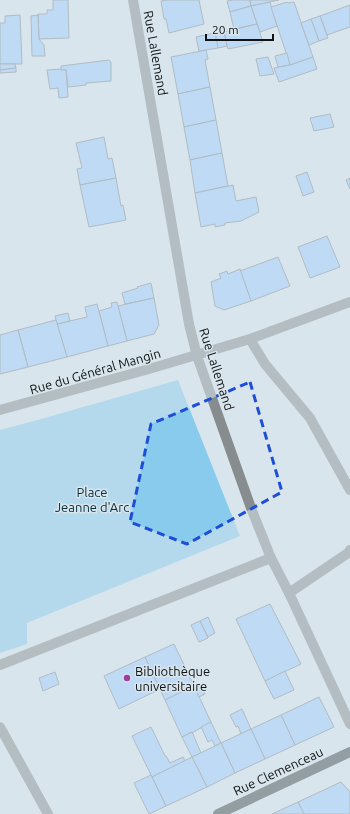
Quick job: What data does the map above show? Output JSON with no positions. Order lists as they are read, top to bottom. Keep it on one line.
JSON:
{"streets":{"main road":["Rue Clemenceau"],"street":["Rue Lallemand","Rue du Général Mangin"]},"crossings":[["Rue Lallemand","Rue du Général Mangin"]],"parks":["Place Jeanne d'Arc"],"places":["Bibliothèque universitaire"],"scale_bar":"20 m"}
